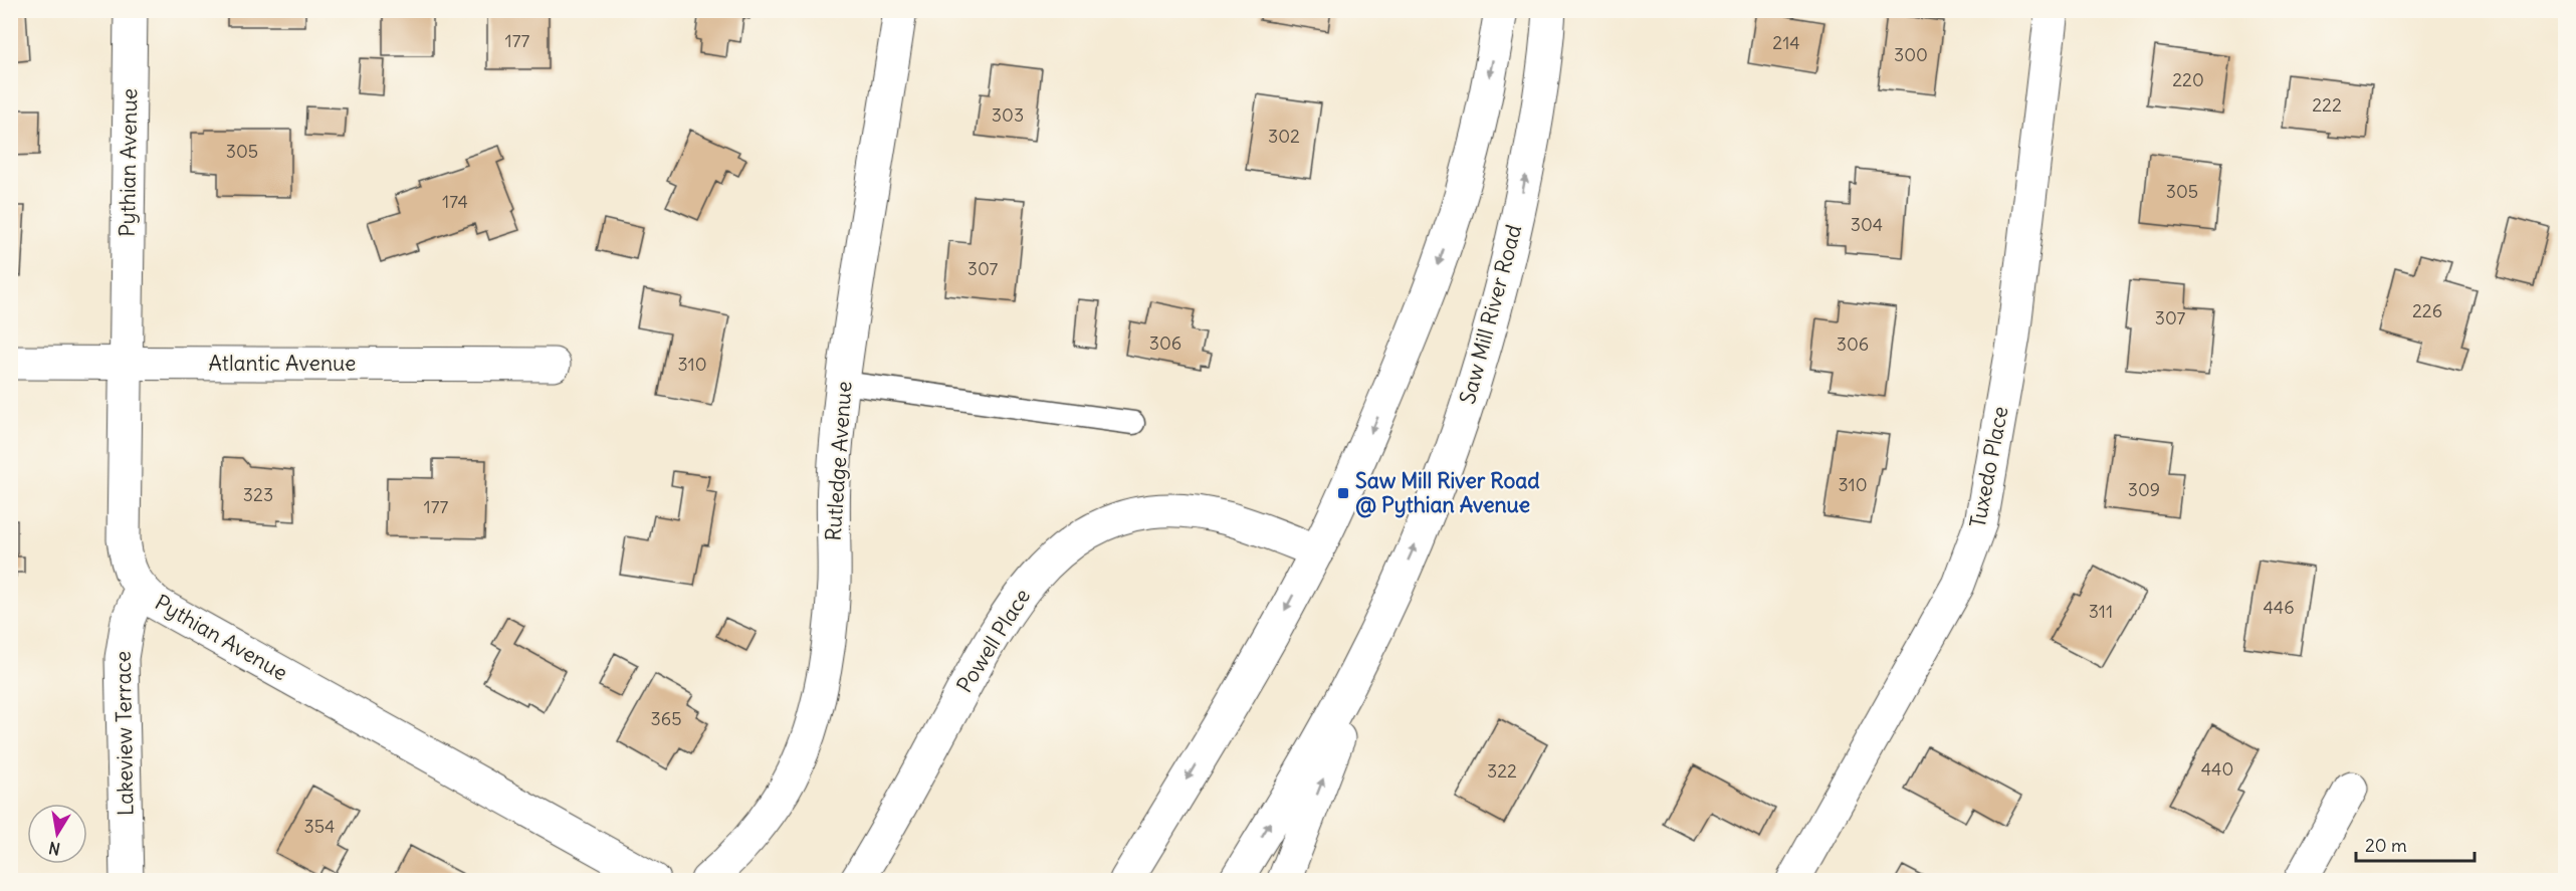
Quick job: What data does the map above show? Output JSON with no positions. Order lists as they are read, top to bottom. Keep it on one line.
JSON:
{"streets":{"street":["Pythian Avenue","Saw Mill River Road","Atlantic Avenue","Rutledge Avenue","Tuxedo Place","Powell Place","Lakeview Terrace"]},"crossings":[["Pythian Avenue","Atlantic Avenue"],["Pythian Avenue","Lakeview Terrace"]],"places":{"transit":["Saw Mill River Road @ Pythian Avenue"]},"house_numbers":["177","214","300","220","222","303","302","305","305","174","304","307","226","307","306","306","310","310","309","323","177","446","311","365","440","322","354"],"scale_bar":"20 m","north":"bottom"}
